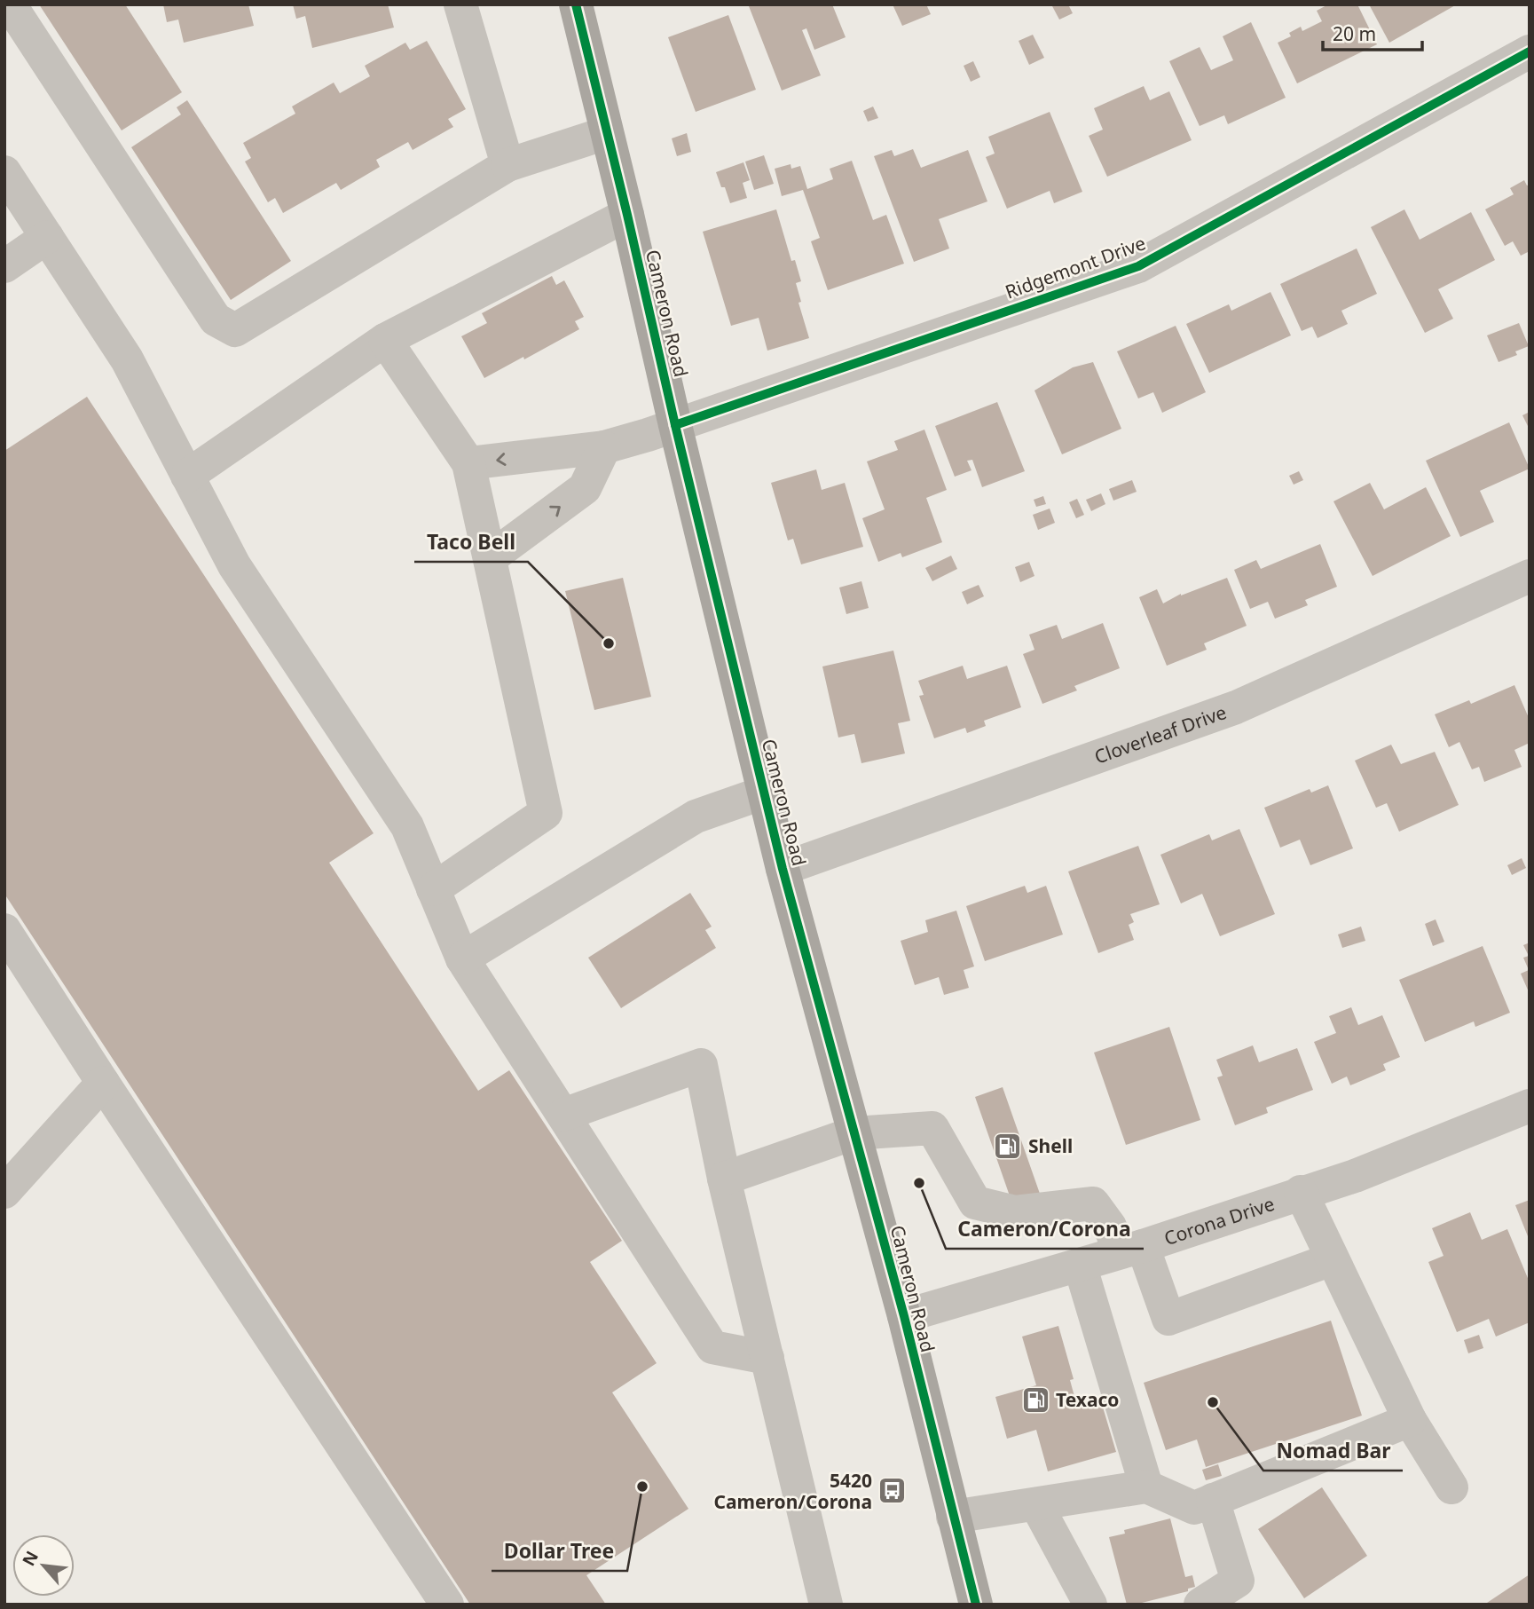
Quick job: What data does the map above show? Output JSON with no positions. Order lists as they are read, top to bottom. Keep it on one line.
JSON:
{"streets":{"main road":["Cameron Road"],"street":["Ridgemont Drive","Cloverleaf Drive","Corona Drive"]},"crossings":[["Ridgemont Drive","Cameron Road"],["Cameron Road","Cloverleaf Drive"],["Cameron Road","Corona Drive"]],"places":{"other":["Taco Bell","Cameron/Corona","Nomad Bar","Dollar Tree"],"fuel station":["Shell","Texaco"],"bus stop":["5420 Cameron/Corona"]},"scale_bar":"20 m","north":"top left"}
